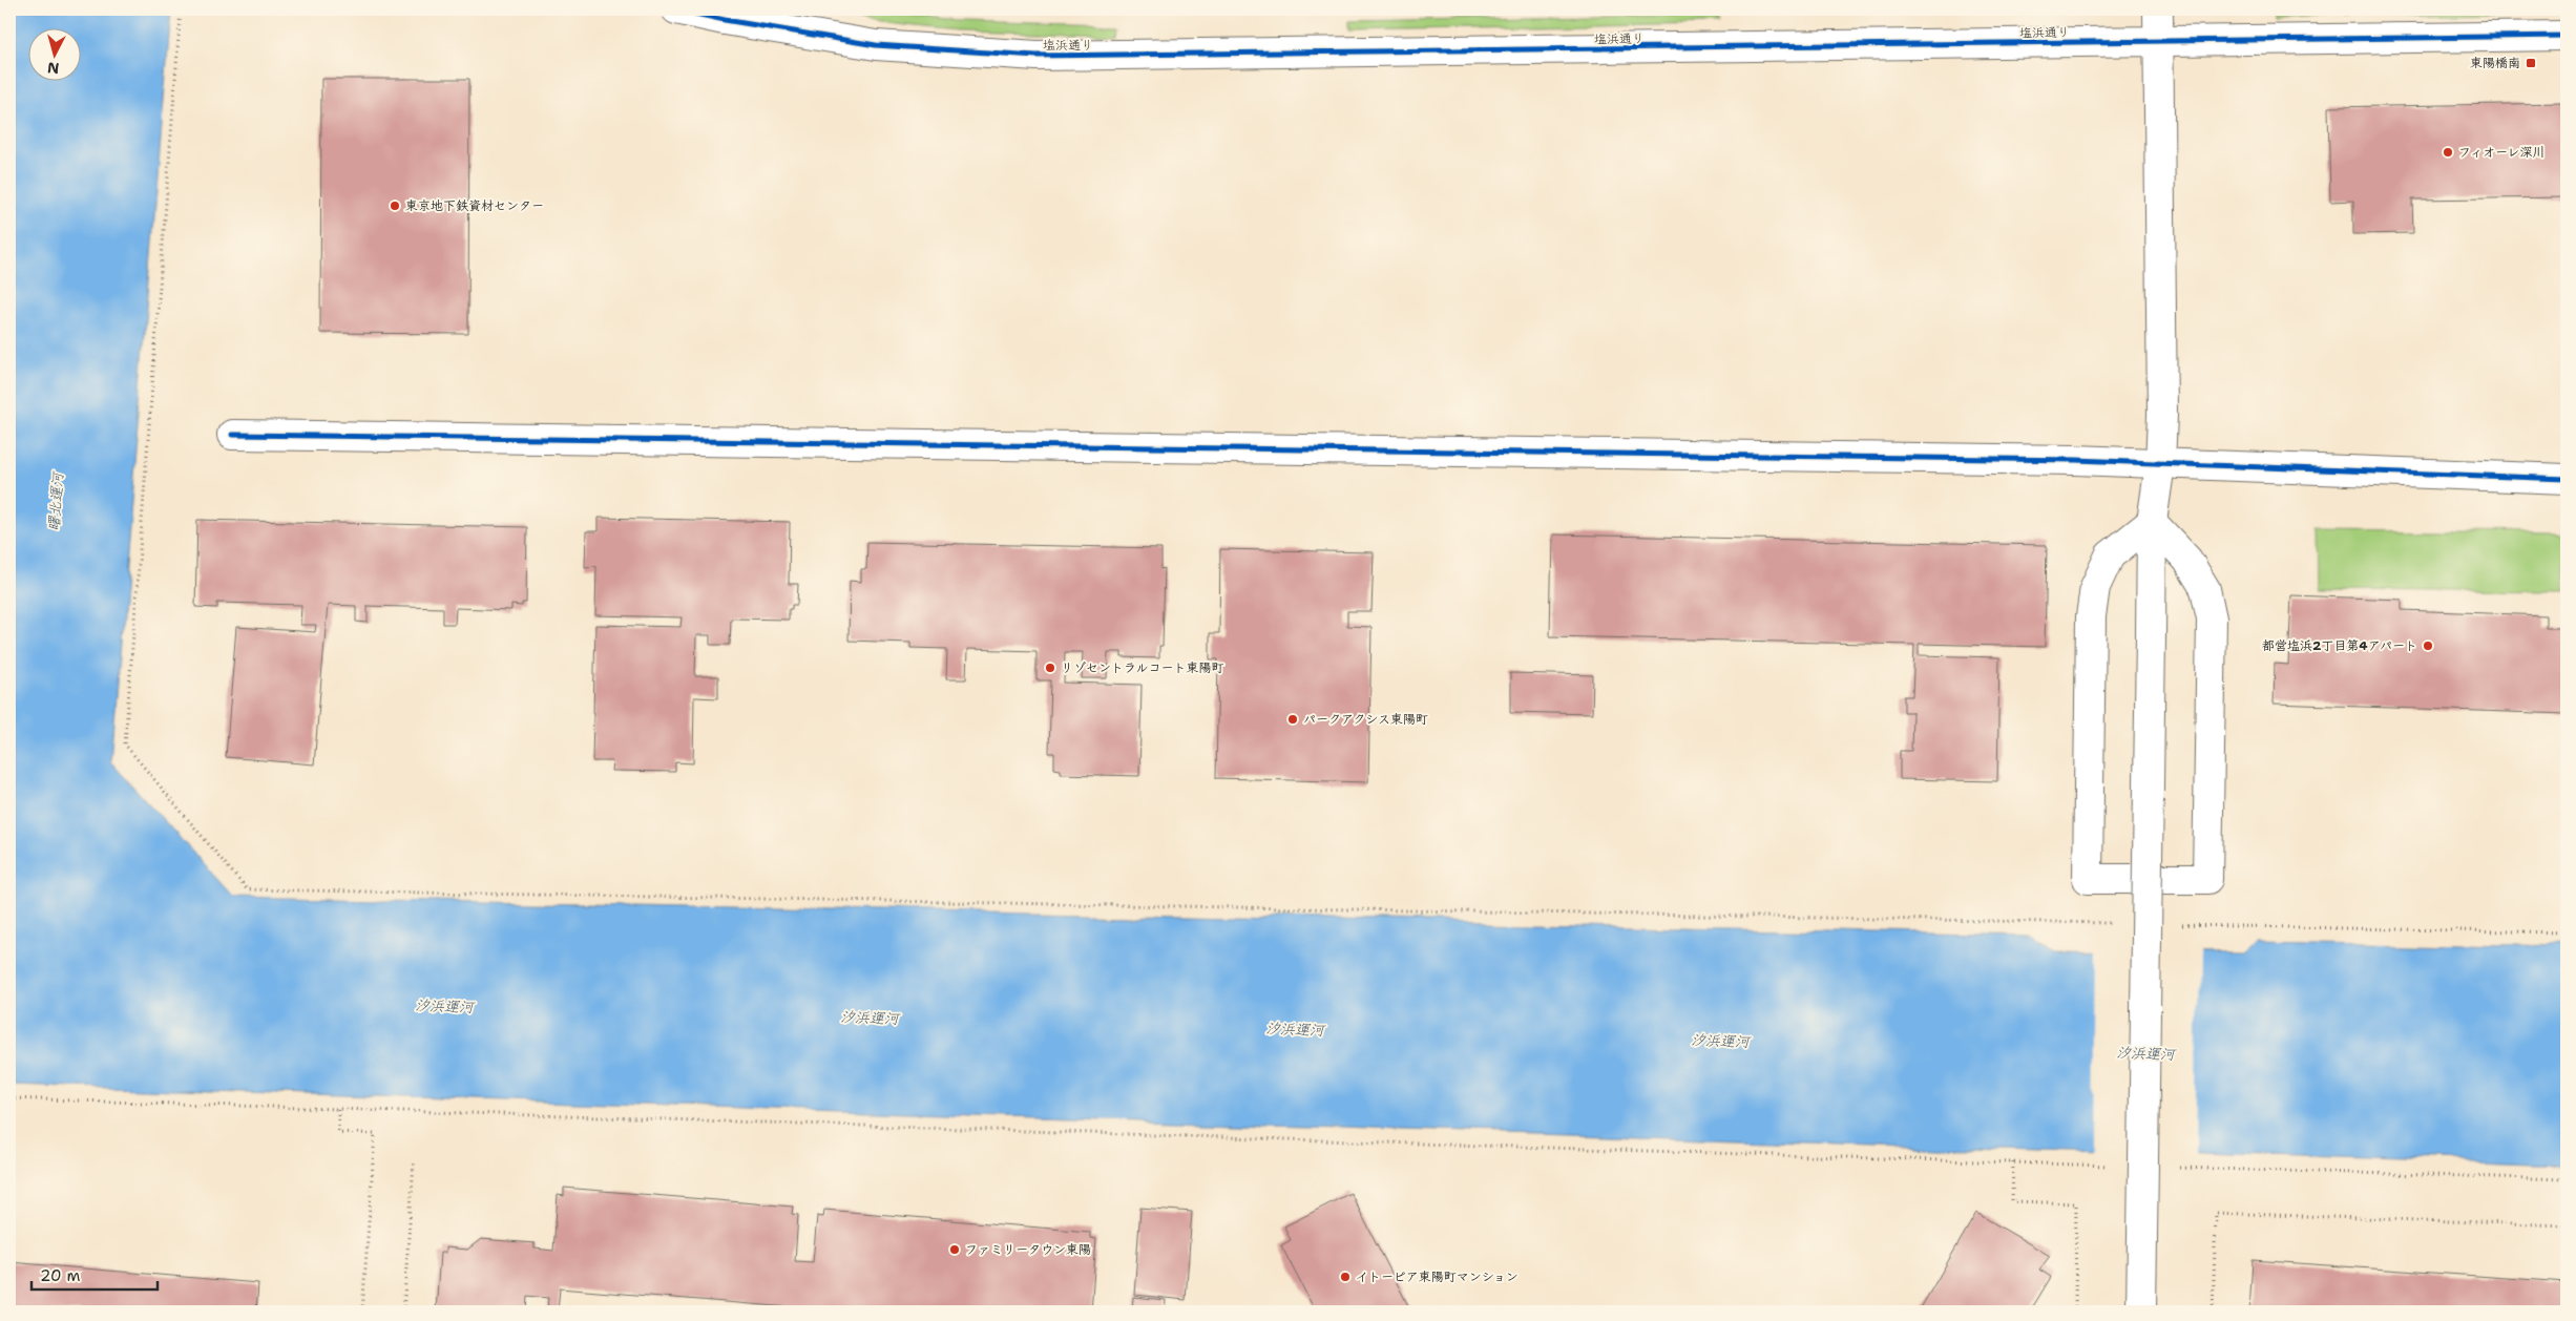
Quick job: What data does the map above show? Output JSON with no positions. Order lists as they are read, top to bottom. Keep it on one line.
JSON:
{"streets":{"street":["塩浜通り"]},"water":["曙北運河","汐浜運河"],"places":{"transit":["東陽橋南"],"other":["フィオーレ深川","東京地下鉄資材センター","都営塩浜2丁目第4アパート","リゾセントラルコート東陽町","パークアクシス東陽町","ファミリータウン東陽","イトーピア東陽町マンション"]},"scale_bar":"20 m","north":"bottom"}
